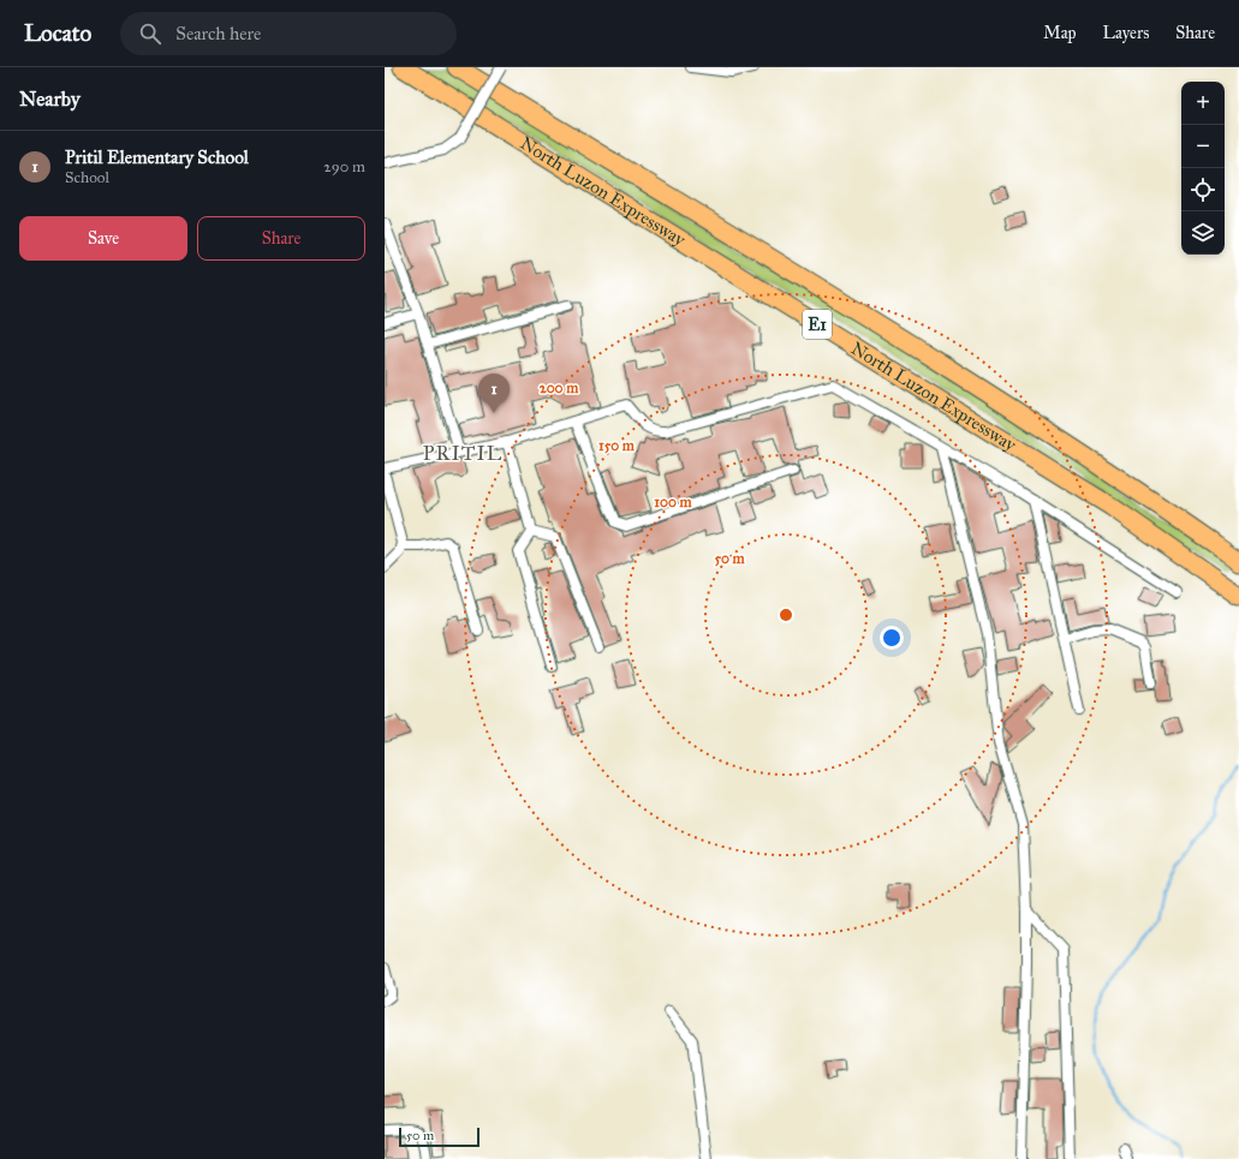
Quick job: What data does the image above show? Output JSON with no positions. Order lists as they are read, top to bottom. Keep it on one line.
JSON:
{"streets":{"highway":["North Luzon Expressway","E1"]},"districts":["PRITIL"],"scale_bar":"50 m","page":{"header":"Locato","search":"Search here","nav":["Map","Layers","Share"],"heading":"Nearby","map_buttons":["+","−"],"list":[{"mark":"1","name":"Pritil Elementary School","note":"School","value":"290 m"}],"buttons":["Save","Share"],"pins":"1","scale":"50 m"},"rings":["200 m","150 m","100 m","50 m"]}
